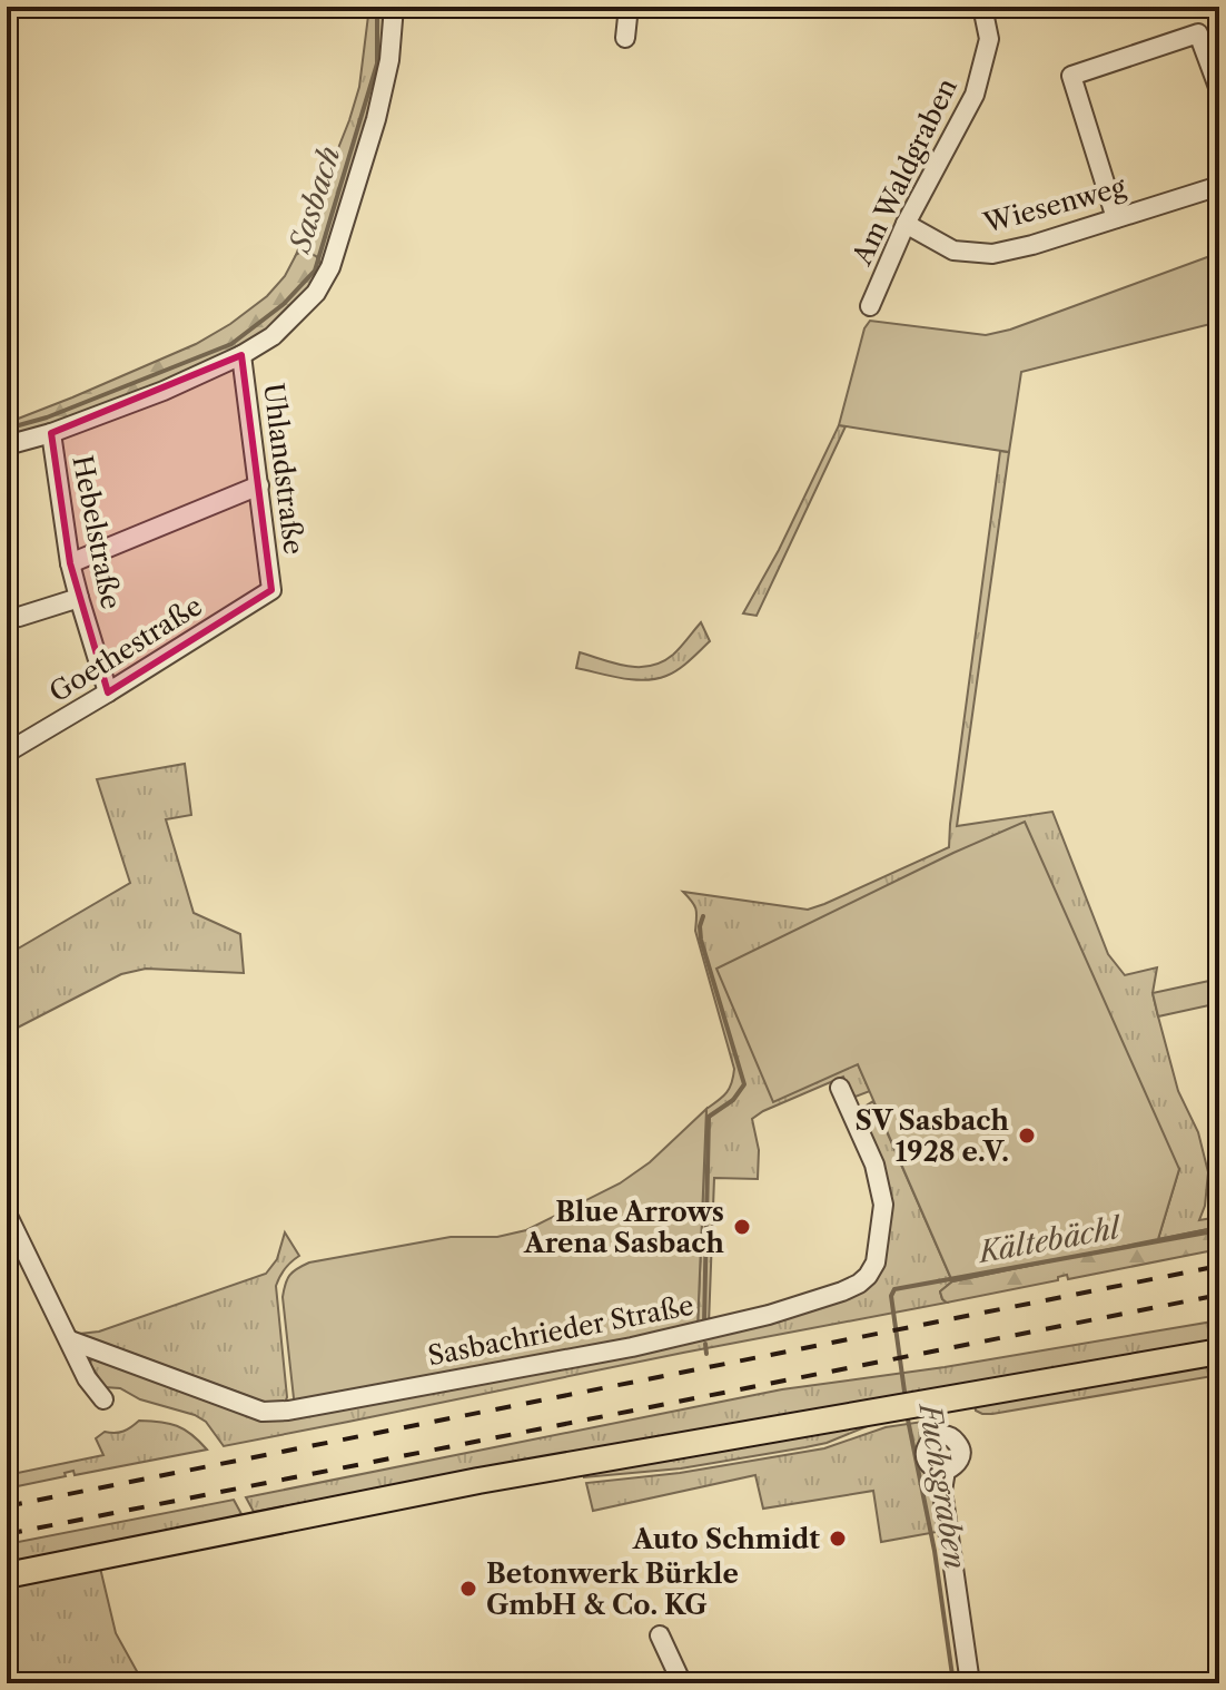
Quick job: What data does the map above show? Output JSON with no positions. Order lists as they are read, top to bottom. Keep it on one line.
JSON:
{"streets":{"street":["Am Waldgraben","Wiesenweg","Uhlandstraße","Hebelstraße","Goethestraße","Sasbachrieder Straße"]},"crossings":[["Am Waldgraben","Wiesenweg"],["Uhlandstraße","Goethestraße"],["Hebelstraße","Goethestraße"]],"water":["Sasbach","Kältebächl","Fuchsgraben"],"places":["SV Sasbach 1928 e.V.","Blue Arrows Arena Sasbach","Auto Schmidt","Betonwerk Bürkle GmbH & Co. KG"]}
